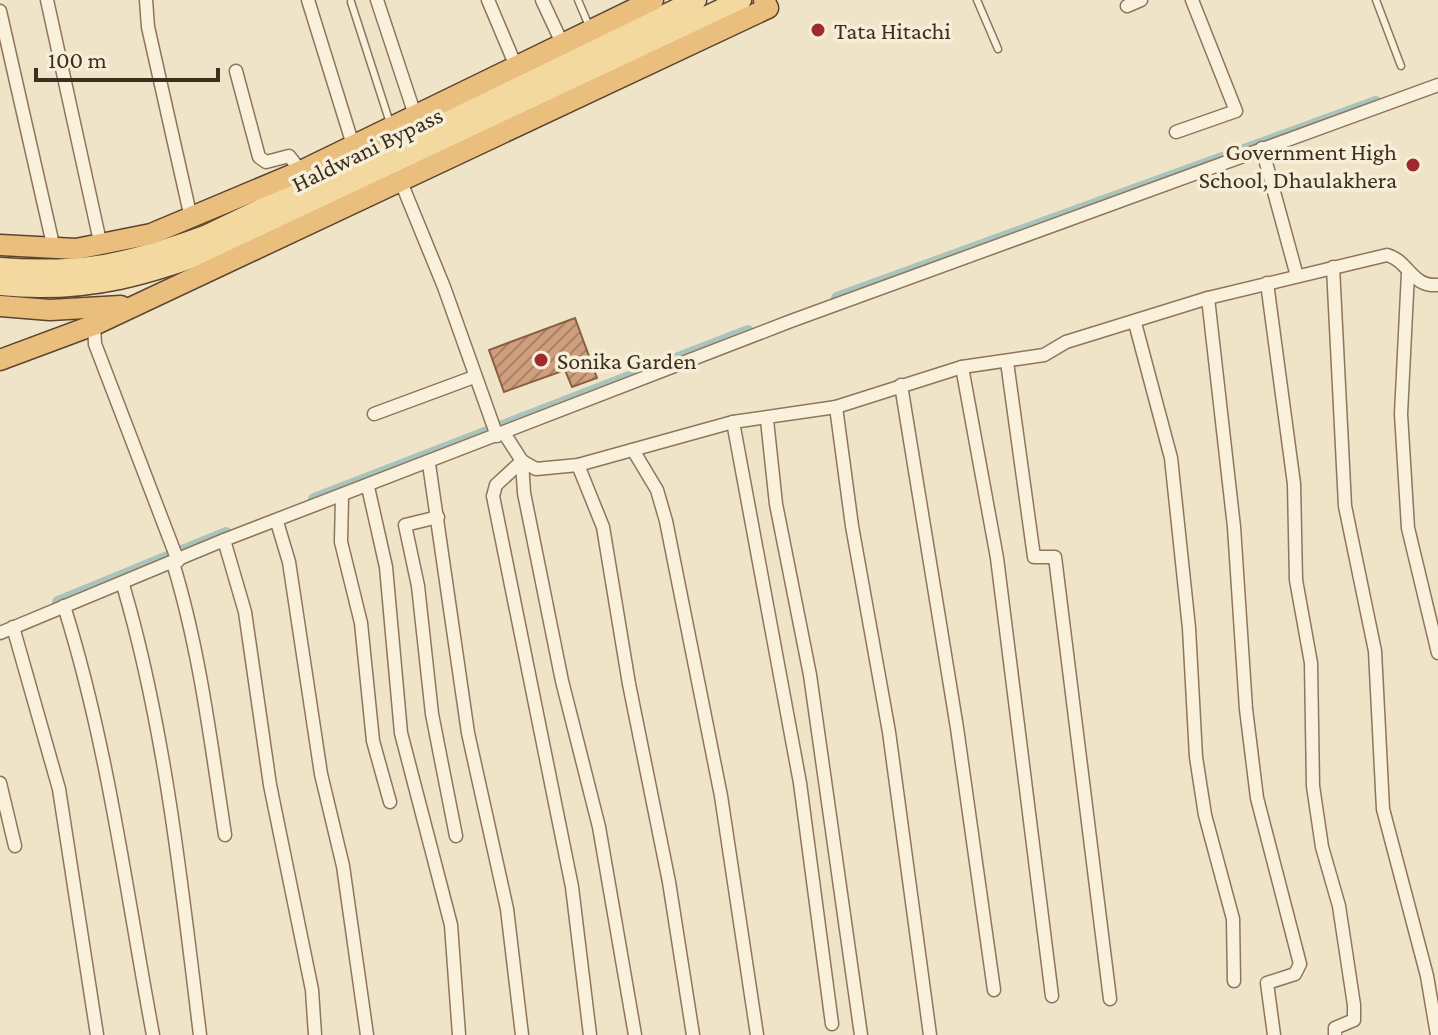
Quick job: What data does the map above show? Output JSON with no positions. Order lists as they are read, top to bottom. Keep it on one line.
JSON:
{"streets":{"main road":["Haldwani Bypass"]},"places":["Tata Hitachi","Government High School, Dhaulakhera","Sonika Garden"],"scale_bar":"100 m"}
